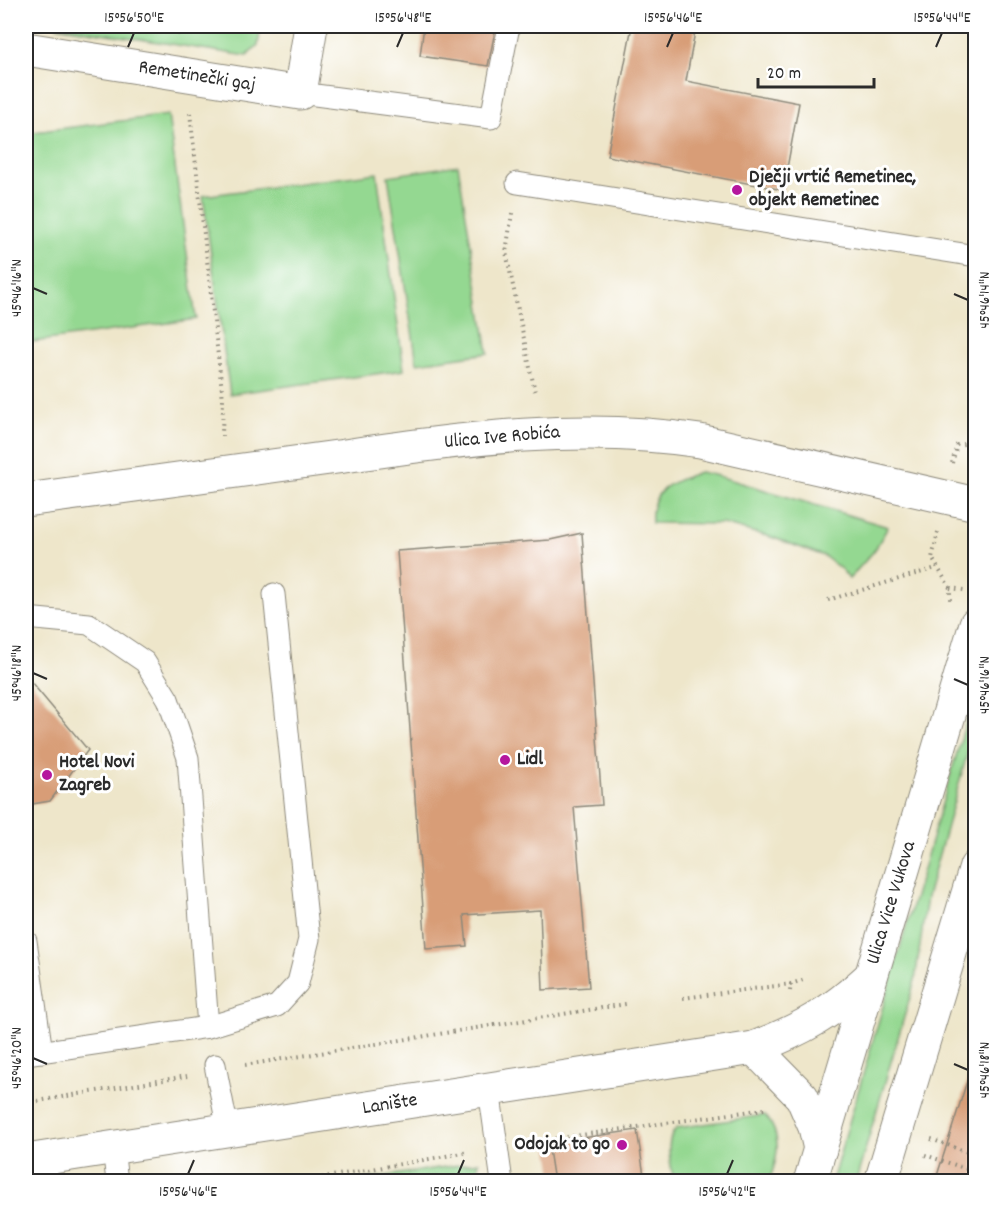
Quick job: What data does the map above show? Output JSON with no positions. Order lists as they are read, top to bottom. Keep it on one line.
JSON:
{"streets":{"street":["Remetinečki gaj","Ulica Ive Robića","Ulica Vice Vukova","Lanište"]},"crossings":[["Ulica Vice Vukova","Lanište"]],"places":["Dječji vrtić Remetinec, objekt Remetinec","Lidl","Hotel Novi Zagreb","Odojak to go"],"scale_bar":"20 m","coordinates":["15°56'50\"E","15°56'48\"E","15°56'46\"E","15°56'44\"E","45°46'16\"N","45°46'14\"N","45°46'18\"N","45°46'20\"N","15°56'42\"E"]}
